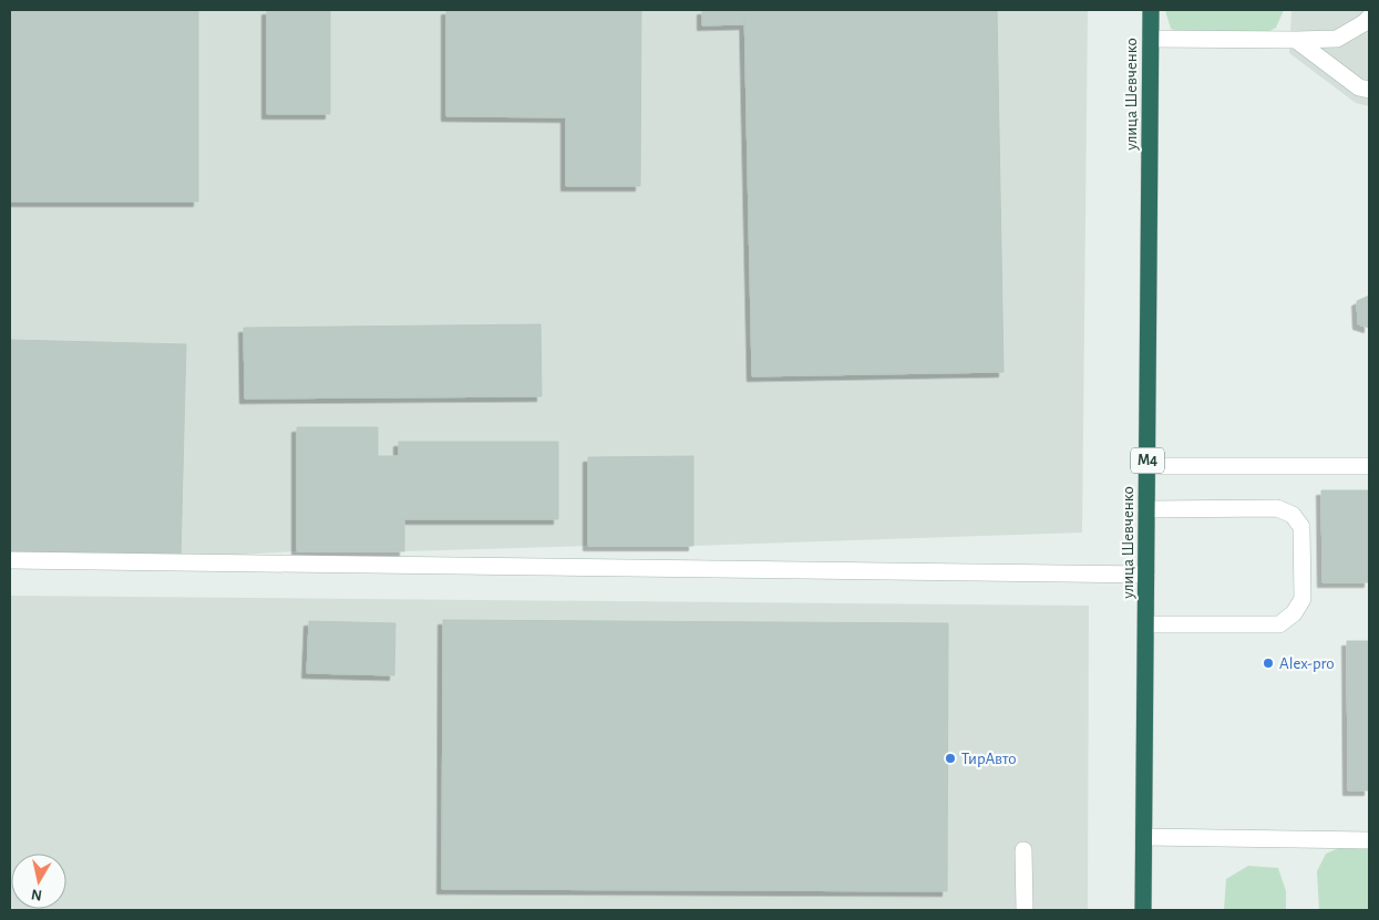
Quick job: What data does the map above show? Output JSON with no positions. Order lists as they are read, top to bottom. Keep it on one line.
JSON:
{"streets":{"highway":["улица Шевченко","M4"]},"places":["Alex-pro","ТирАвто"],"north":"bottom"}
